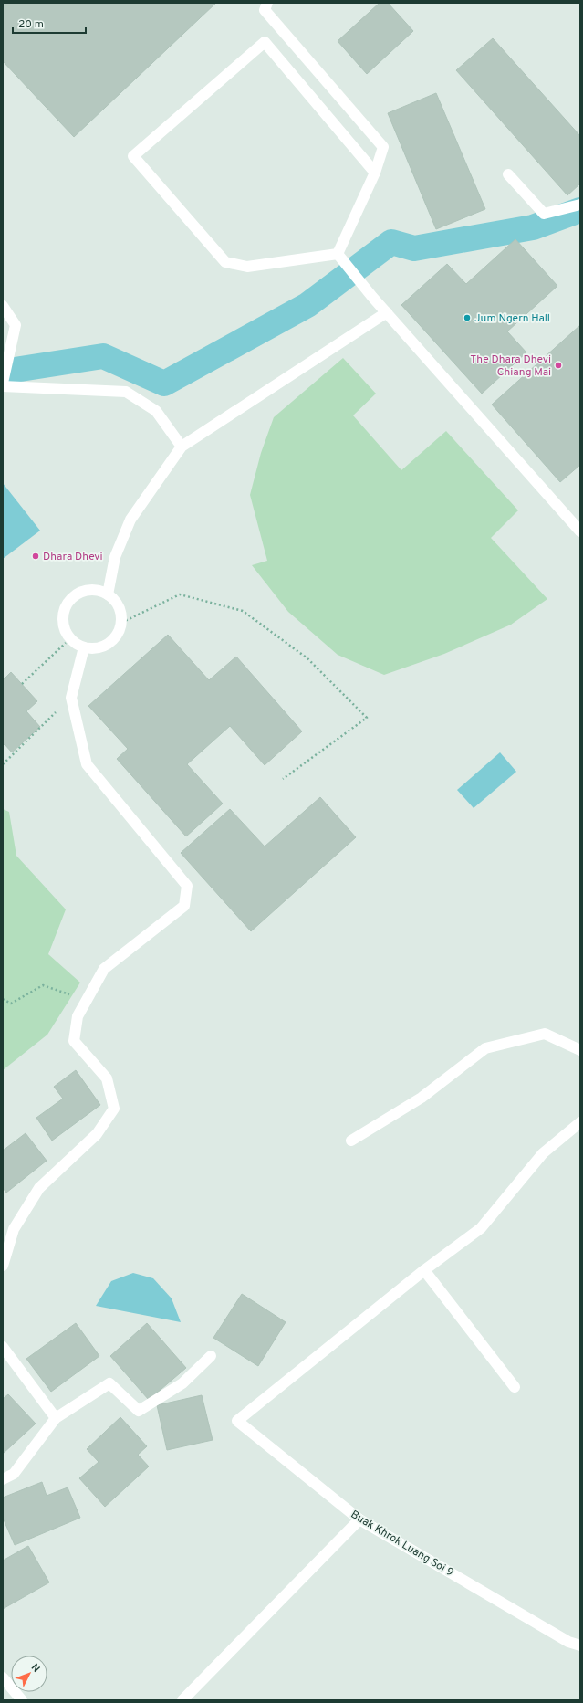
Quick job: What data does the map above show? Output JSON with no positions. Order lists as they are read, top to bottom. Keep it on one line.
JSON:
{"streets":{"street":["Buak Khrok Luang Soi 9"]},"places":["Jum Ngern Hall","The Dhara Dhevi Chiang Mai","Dhara Dhevi"],"scale_bar":"20 m","north":"top right"}
